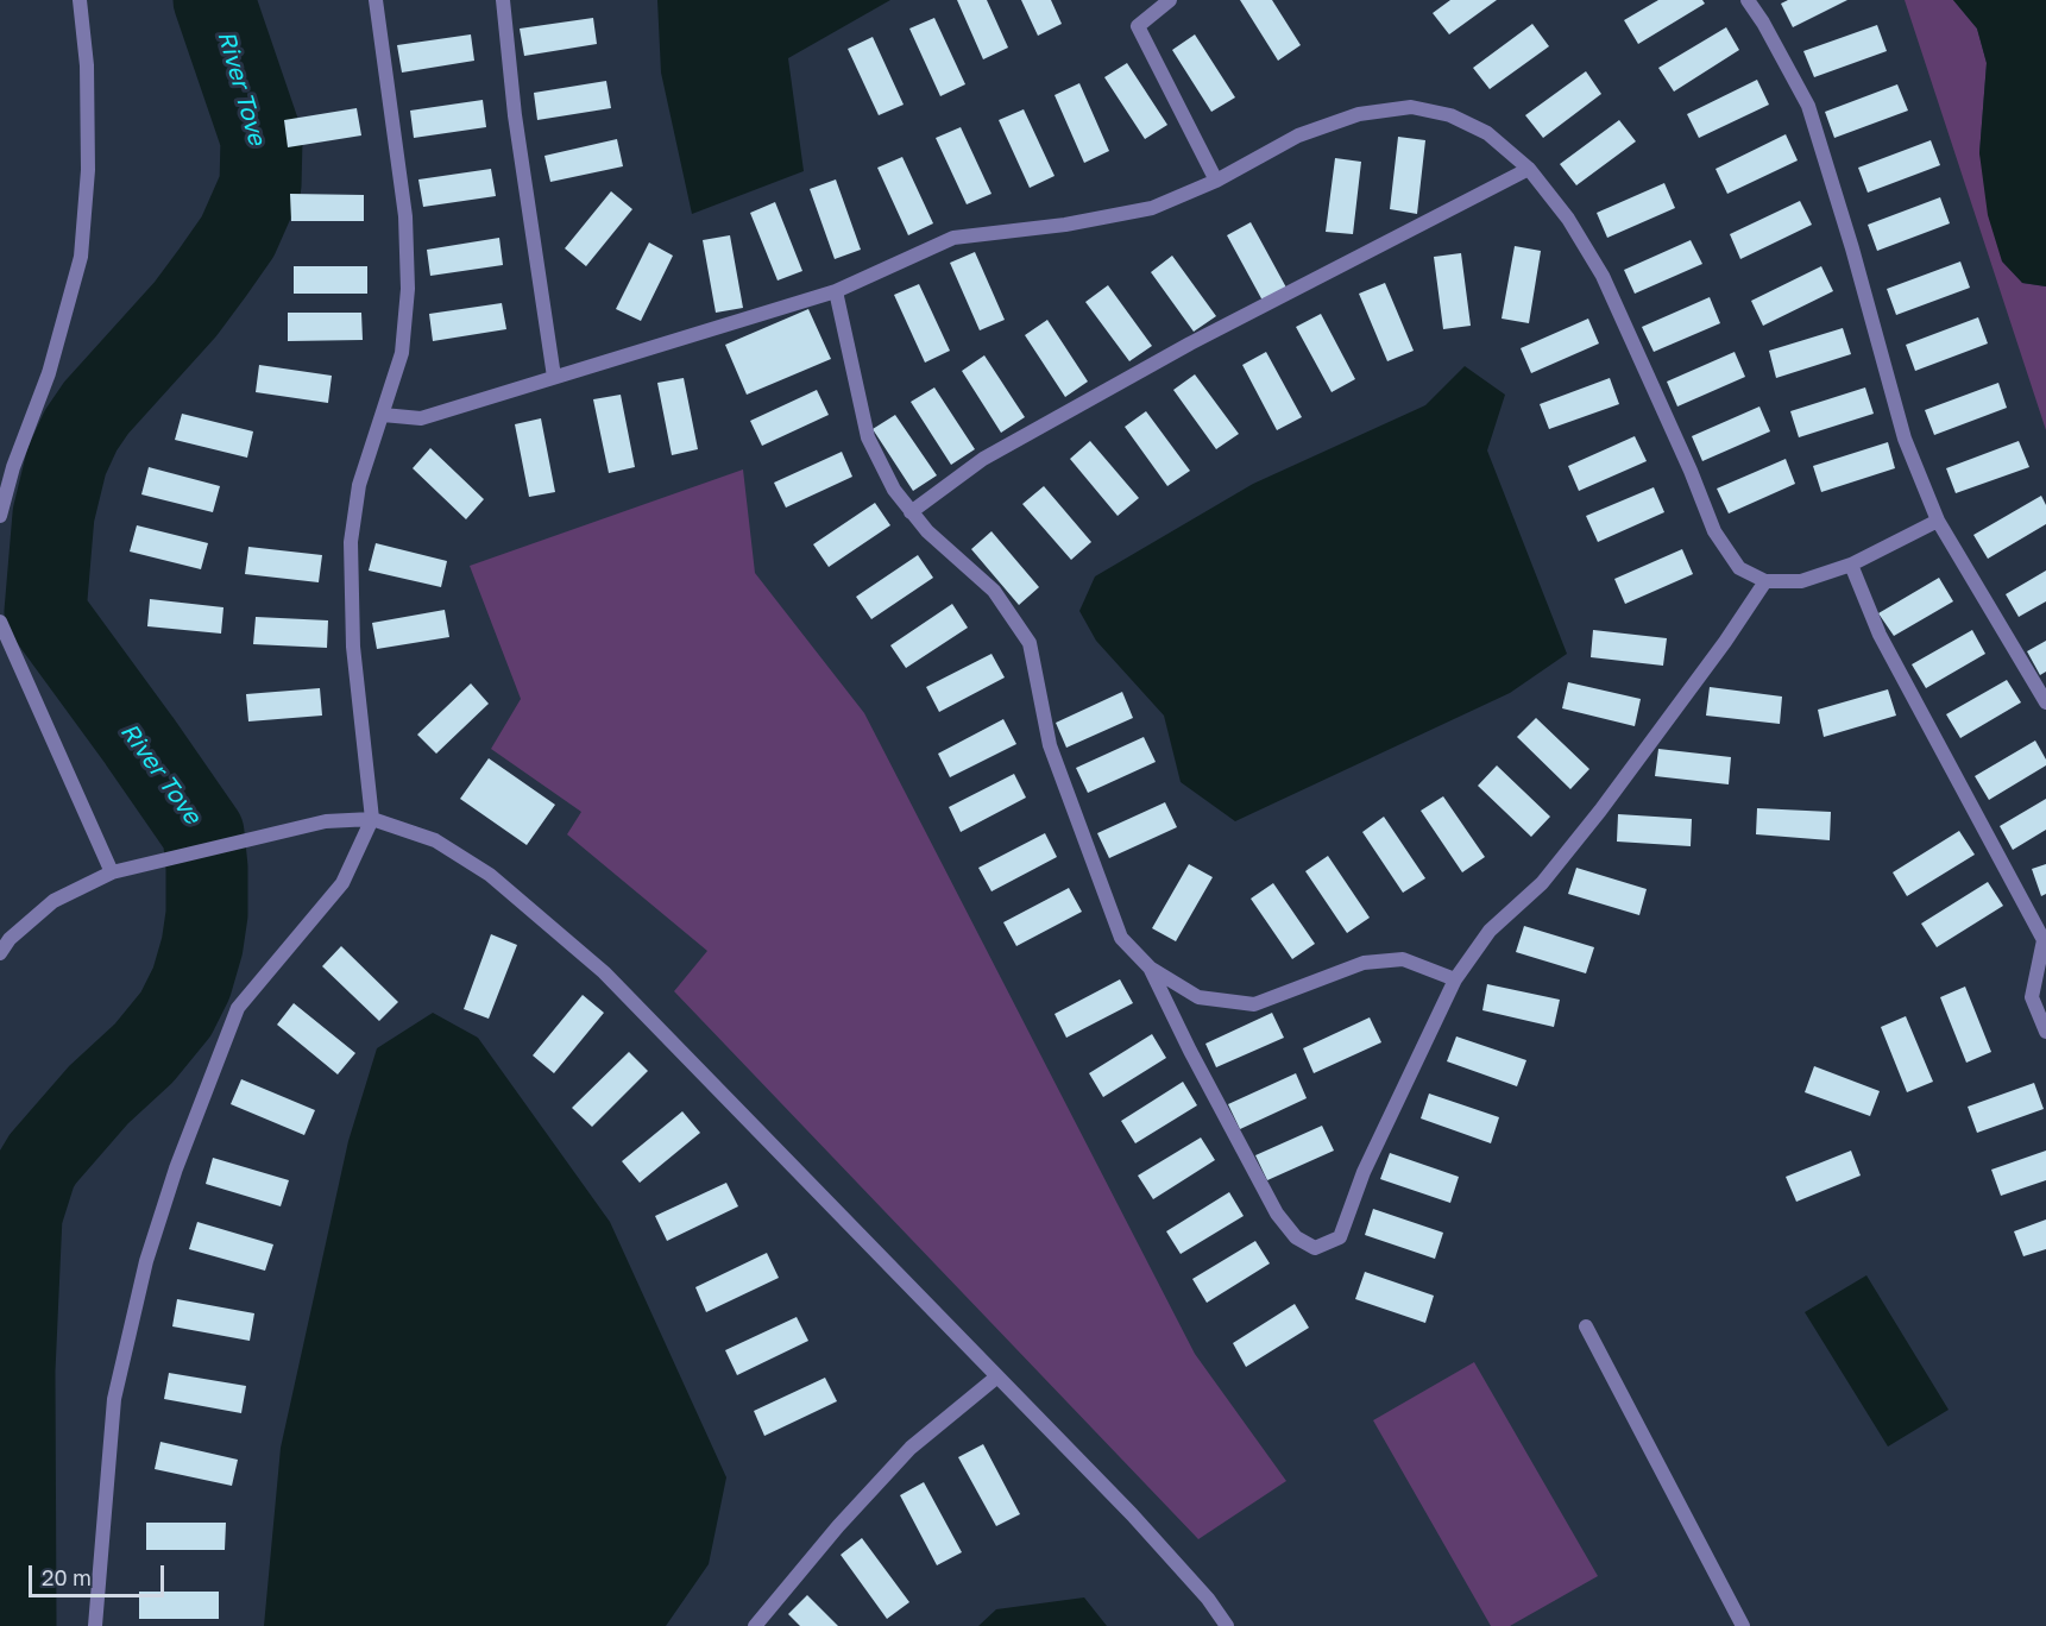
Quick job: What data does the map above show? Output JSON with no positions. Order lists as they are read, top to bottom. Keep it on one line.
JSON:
{"water":["River Tove"],"scale_bar":"20 m"}
